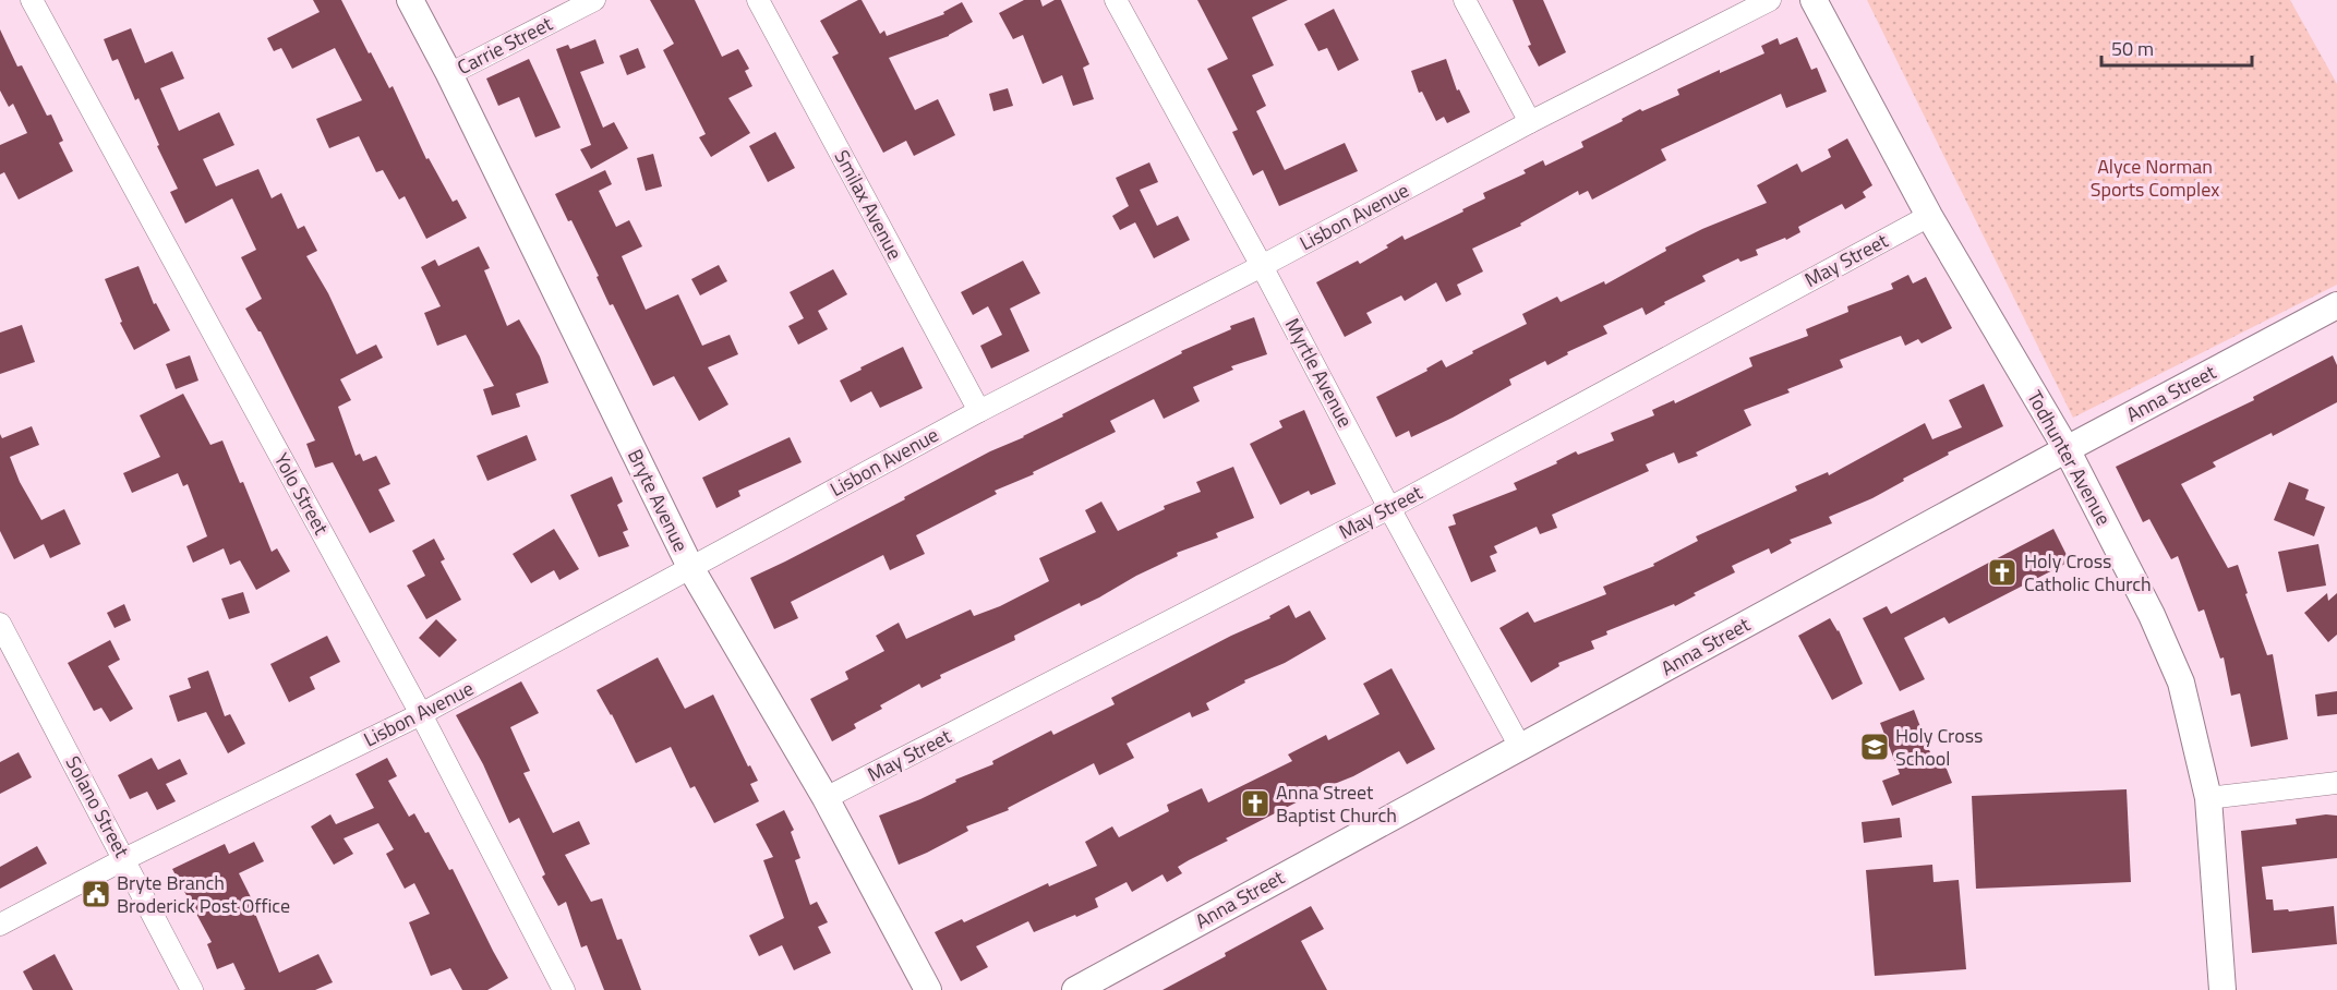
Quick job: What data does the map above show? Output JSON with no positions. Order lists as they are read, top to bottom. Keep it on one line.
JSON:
{"streets":{"street":["Carrie Street","Smilax Avenue","Lisbon Avenue","May Street","Myrtle Avenue","Anna Street","Todhunter Avenue","Yolo Street","Bryte Avenue","Solano Street"]},"crossings":[["Carrie Street","Bryte Avenue"],["Smilax Avenue","Lisbon Avenue"],["Lisbon Avenue","Myrtle Avenue"],["Lisbon Avenue","Yolo Street"],["Lisbon Avenue","Bryte Avenue"],["Lisbon Avenue","Solano Street"],["May Street","Myrtle Avenue"],["May Street","Todhunter Avenue"],["May Street","Bryte Avenue"],["Myrtle Avenue","Anna Street"],["Anna Street","Todhunter Avenue"]],"parks":["Alyce Norman Sports Complex"],"places":{"church":["Holy Cross Catholic Church","Anna Street Baptist Church"],"school or university":["Holy Cross School"],"public building":["Bryte Branch Broderick Post Office"]},"scale_bar":"50 m"}
